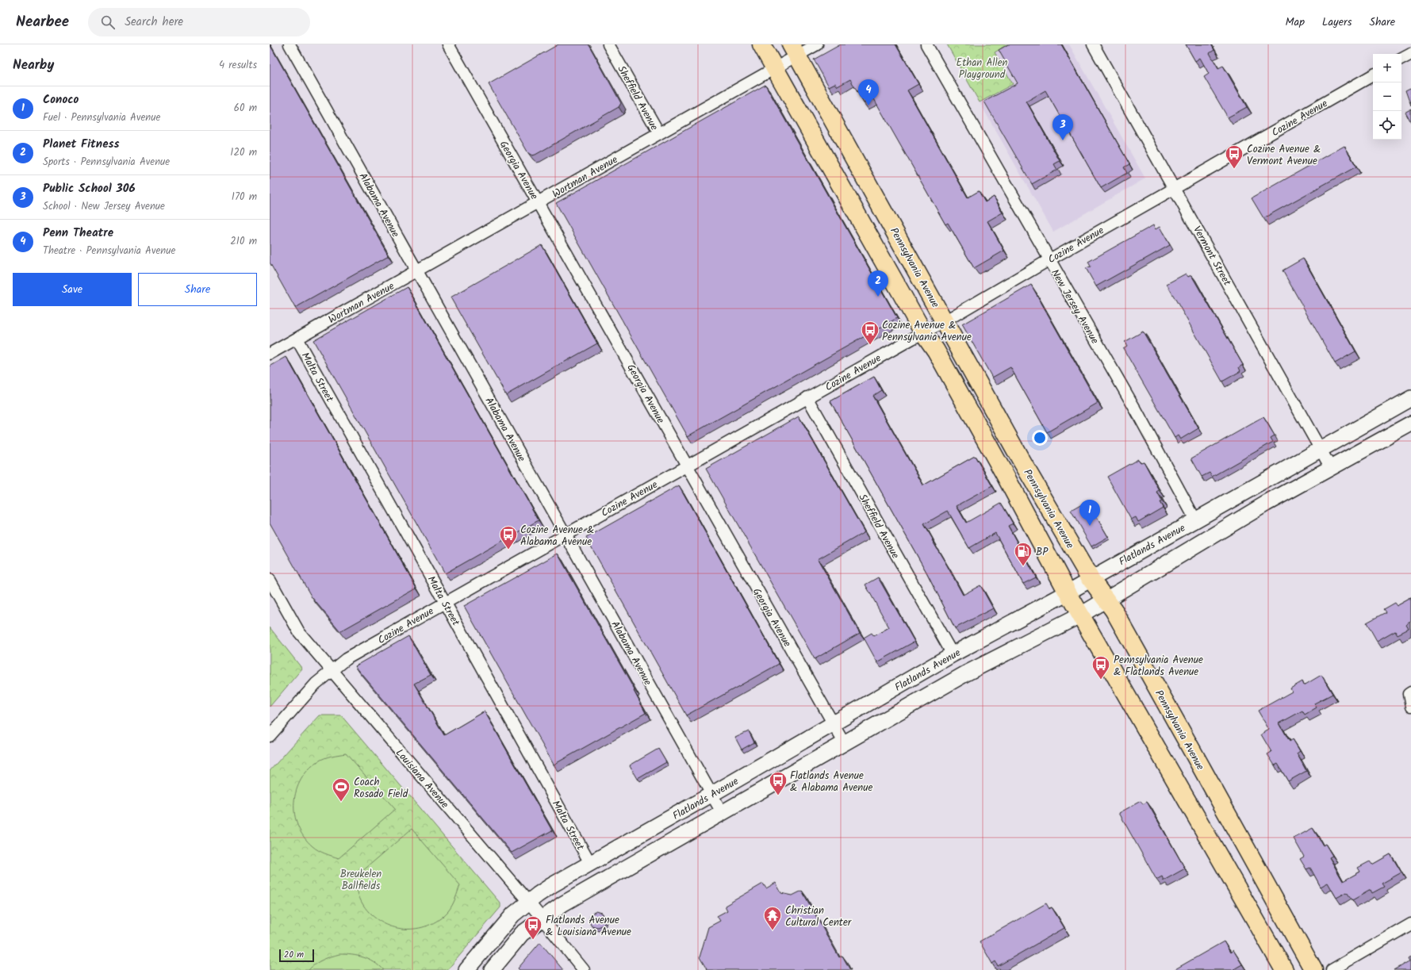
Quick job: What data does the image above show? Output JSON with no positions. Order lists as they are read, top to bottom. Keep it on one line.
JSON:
{"streets":{"main road":["Pennsylvania Avenue","Flatlands Avenue"],"street":["Sheffield Avenue","Cozine Avenue","Georgia Avenue","Wortman Avenue","Alabama Avenue","Vermont Street","New Jersey Avenue","Malta Street","Louisiana Avenue"]},"crossings":[["Sheffield Avenue","Cozine Avenue"],["Sheffield Avenue","Wortman Avenue"],["Sheffield Avenue","Flatlands Avenue"],["Cozine Avenue","Georgia Avenue"],["Cozine Avenue","Alabama Avenue"],["Cozine Avenue","Vermont Street"],["Cozine Avenue","Pennsylvania Avenue"],["Cozine Avenue","New Jersey Avenue"],["Cozine Avenue","Malta Street"],["Cozine Avenue","Louisiana Avenue"],["Georgia Avenue","Wortman Avenue"],["Georgia Avenue","Flatlands Avenue"],["Wortman Avenue","Alabama Avenue"],["Wortman Avenue","Pennsylvania Avenue"],["Wortman Avenue","Malta Street"],["Alabama Avenue","Flatlands Avenue"],["Vermont Street","Flatlands Avenue"],["Pennsylvania Avenue","Flatlands Avenue"],["New Jersey Avenue","Flatlands Avenue"],["Malta Street","Flatlands Avenue"],["Flatlands Avenue","Louisiana Avenue"]],"parks":["Ethan Allen Playground","Breukelen Ballfields"],"places":{"bus stop":["Cozine Avenue & Vermont Avenue","Cozine Avenue & Pennsylvania Avenue","Cozine Avenue & Alabama Avenue","Pennsylvania Avenue & Flatlands Avenue","Flatlands Avenue & Alabama Avenue","Flatlands Avenue & Louisiana Avenue"],"fuel station":["BP"],"sports":["Coach Rosado Field"],"temple":["Christian Cultural Center"]},"scale_bar":"20 m","page":{"header":"Nearbee","search":"Search here","nav":["Map","Layers","Share"],"heading":["Nearby","4 results"],"map_buttons":["+","−"],"pins":["4","3","2","1"],"list":[{"mark":"1","name":"Conoco","note":"Fuel · Pennsylvania Avenue","value":"60 m"},{"mark":"2","name":"Planet Fitness","note":"Sports · Pennsylvania Avenue","value":"120 m"},{"mark":"3","name":"Public School 306","note":"School · New Jersey Avenue","value":"170 m"},{"mark":"4","name":"Penn Theatre","note":"Theatre · Pennsylvania Avenue","value":"210 m"}],"buttons":["Save","Share"],"scale":"20 m"}}
